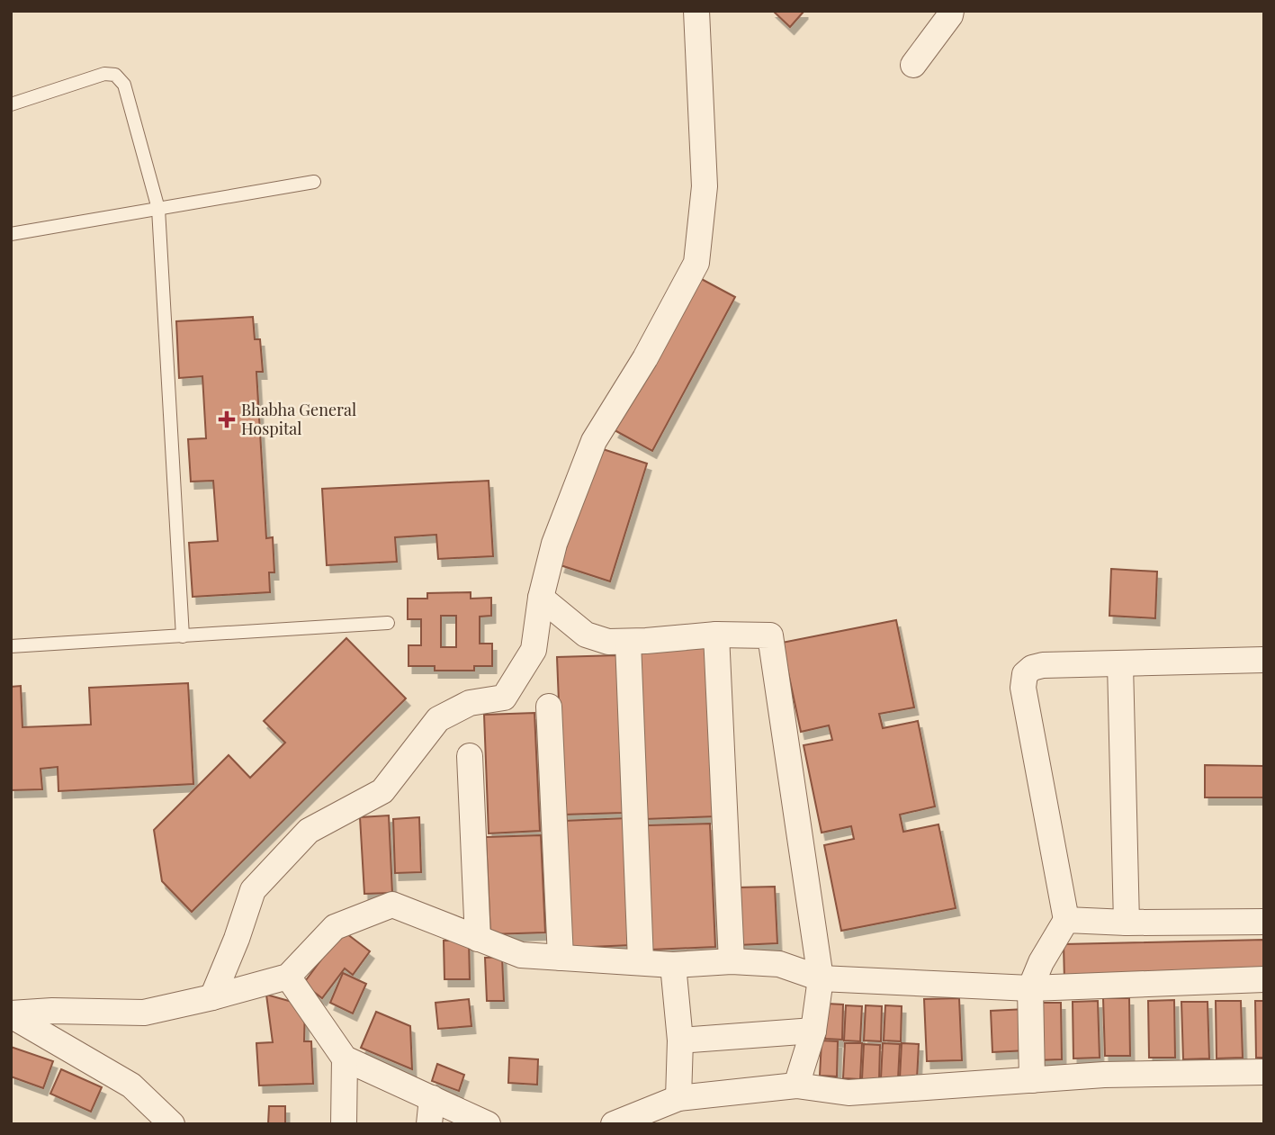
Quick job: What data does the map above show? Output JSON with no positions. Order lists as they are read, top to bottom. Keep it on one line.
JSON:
{"places":{"health":["Bhabha General Hospital"]}}
